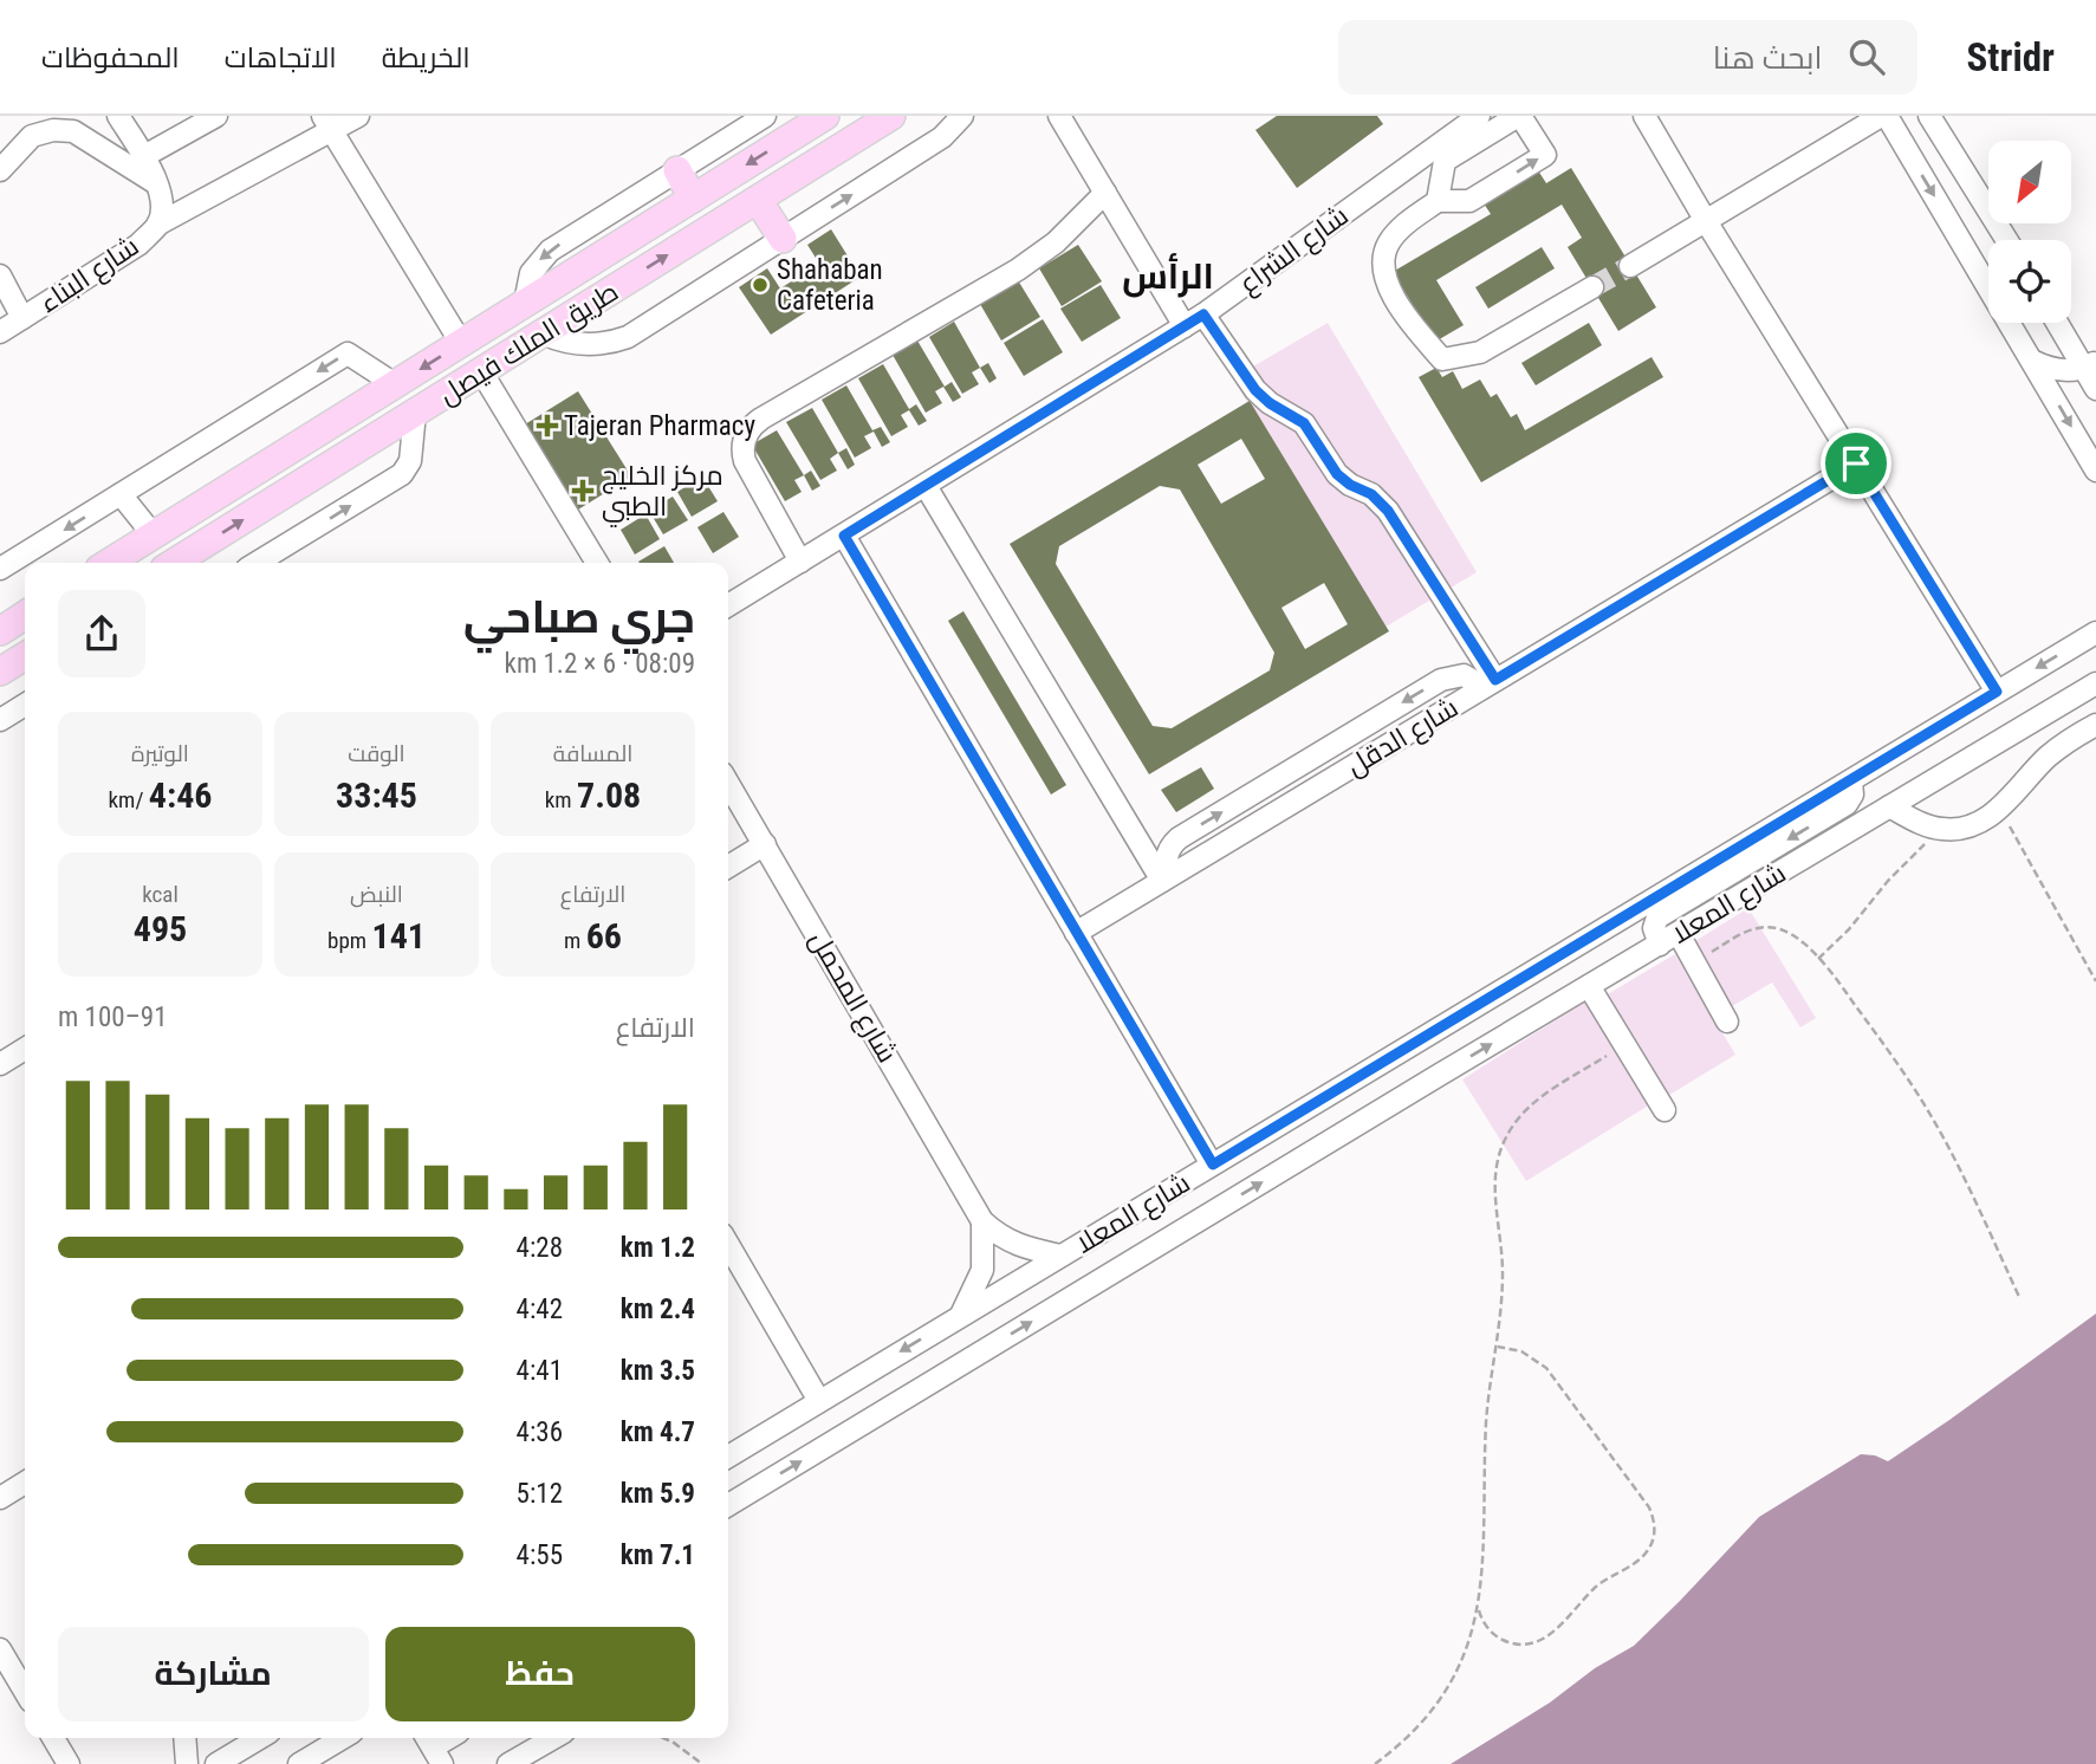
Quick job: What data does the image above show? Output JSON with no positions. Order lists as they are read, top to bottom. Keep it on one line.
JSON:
{"streets":{"main road":["طريق الملك فيصل"],"street":["شارع الشراع","شارع البناء","شارع الدقل","شارع المعلا","شارع المحمل"]},"crossings":[["شارع المعلا","شارع المحمل"]],"districts":["الرأس"],"places":{"other":["Shahaban Cafeteria"],"health":["Tajeran Pharmacy","مركز الخليج الطبي"]},"north":"bottom left","page":{"header":"Stridr","search":"ابحث هنا","nav":["الخريطة","الاتجاهات","المحفوظات"],"heading":["جري صباحي","08:09 · 6 × 1.2 km"],"stats":[["المسافة","7.08 km"],["الوقت","33:45"],["الوتيرة","4:46 /km"],["الارتفاع","66 m"],["النبض","141 bpm"],["kcal","495"]],"chart":["الارتفاع","91–100 m"],"list":[{"name":"1.2 km","note":"4:28"},{"name":"2.4 km","note":"4:42"},{"name":"3.5 km","note":"4:41"},{"name":"4.7 km","note":"4:36"},{"name":"5.9 km","note":"5:12"},{"name":"7.1 km","note":"4:55"}],"buttons":["حفظ","مشاركة"]}}
